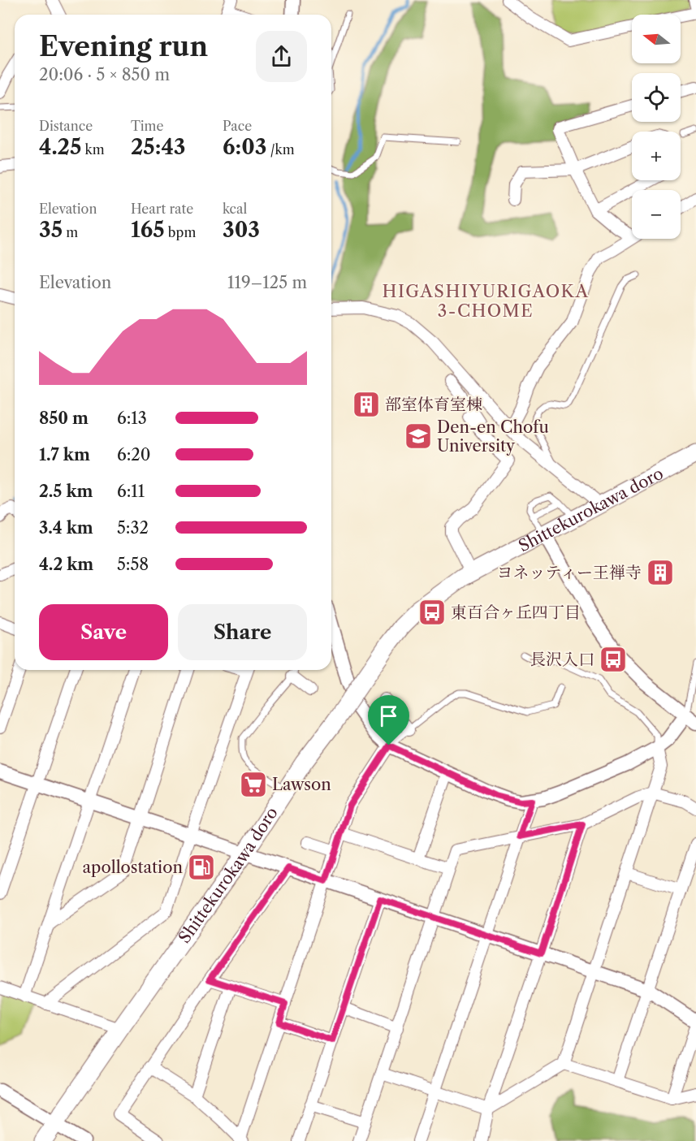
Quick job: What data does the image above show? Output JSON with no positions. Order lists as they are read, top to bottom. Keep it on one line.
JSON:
{"streets":{"main road":["Shittekurokawa doro"]},"districts":["HIGASHIYURIGAOKA 3-CHOME"],"places":{"building":["部室体育室棟","ヨネッティー王禅寺"],"school or university":["Den-en Chofu University"],"bus stop":["東百合ヶ丘四丁目","長沢入口"],"supermarket":["Lawson"],"fuel station":["apollostation"]},"north":"left","page":{"map_buttons":["+","−"],"heading":["Evening run","20:06 · 5 × 850 m"],"stats":[["Distance","4.25 km"],["Time","25:43"],["Pace","6:03 /km"],["Elevation","35 m"],["Heart rate","165 bpm"],["kcal","303"]],"chart":["Elevation","119–125 m"],"list":[{"name":"850 m","note":"6:13"},{"name":"1.7 km","note":"6:20"},{"name":"2.5 km","note":"6:11"},{"name":"3.4 km","note":"5:32"},{"name":"4.2 km","note":"5:58"}],"buttons":["Save","Share"]}}
